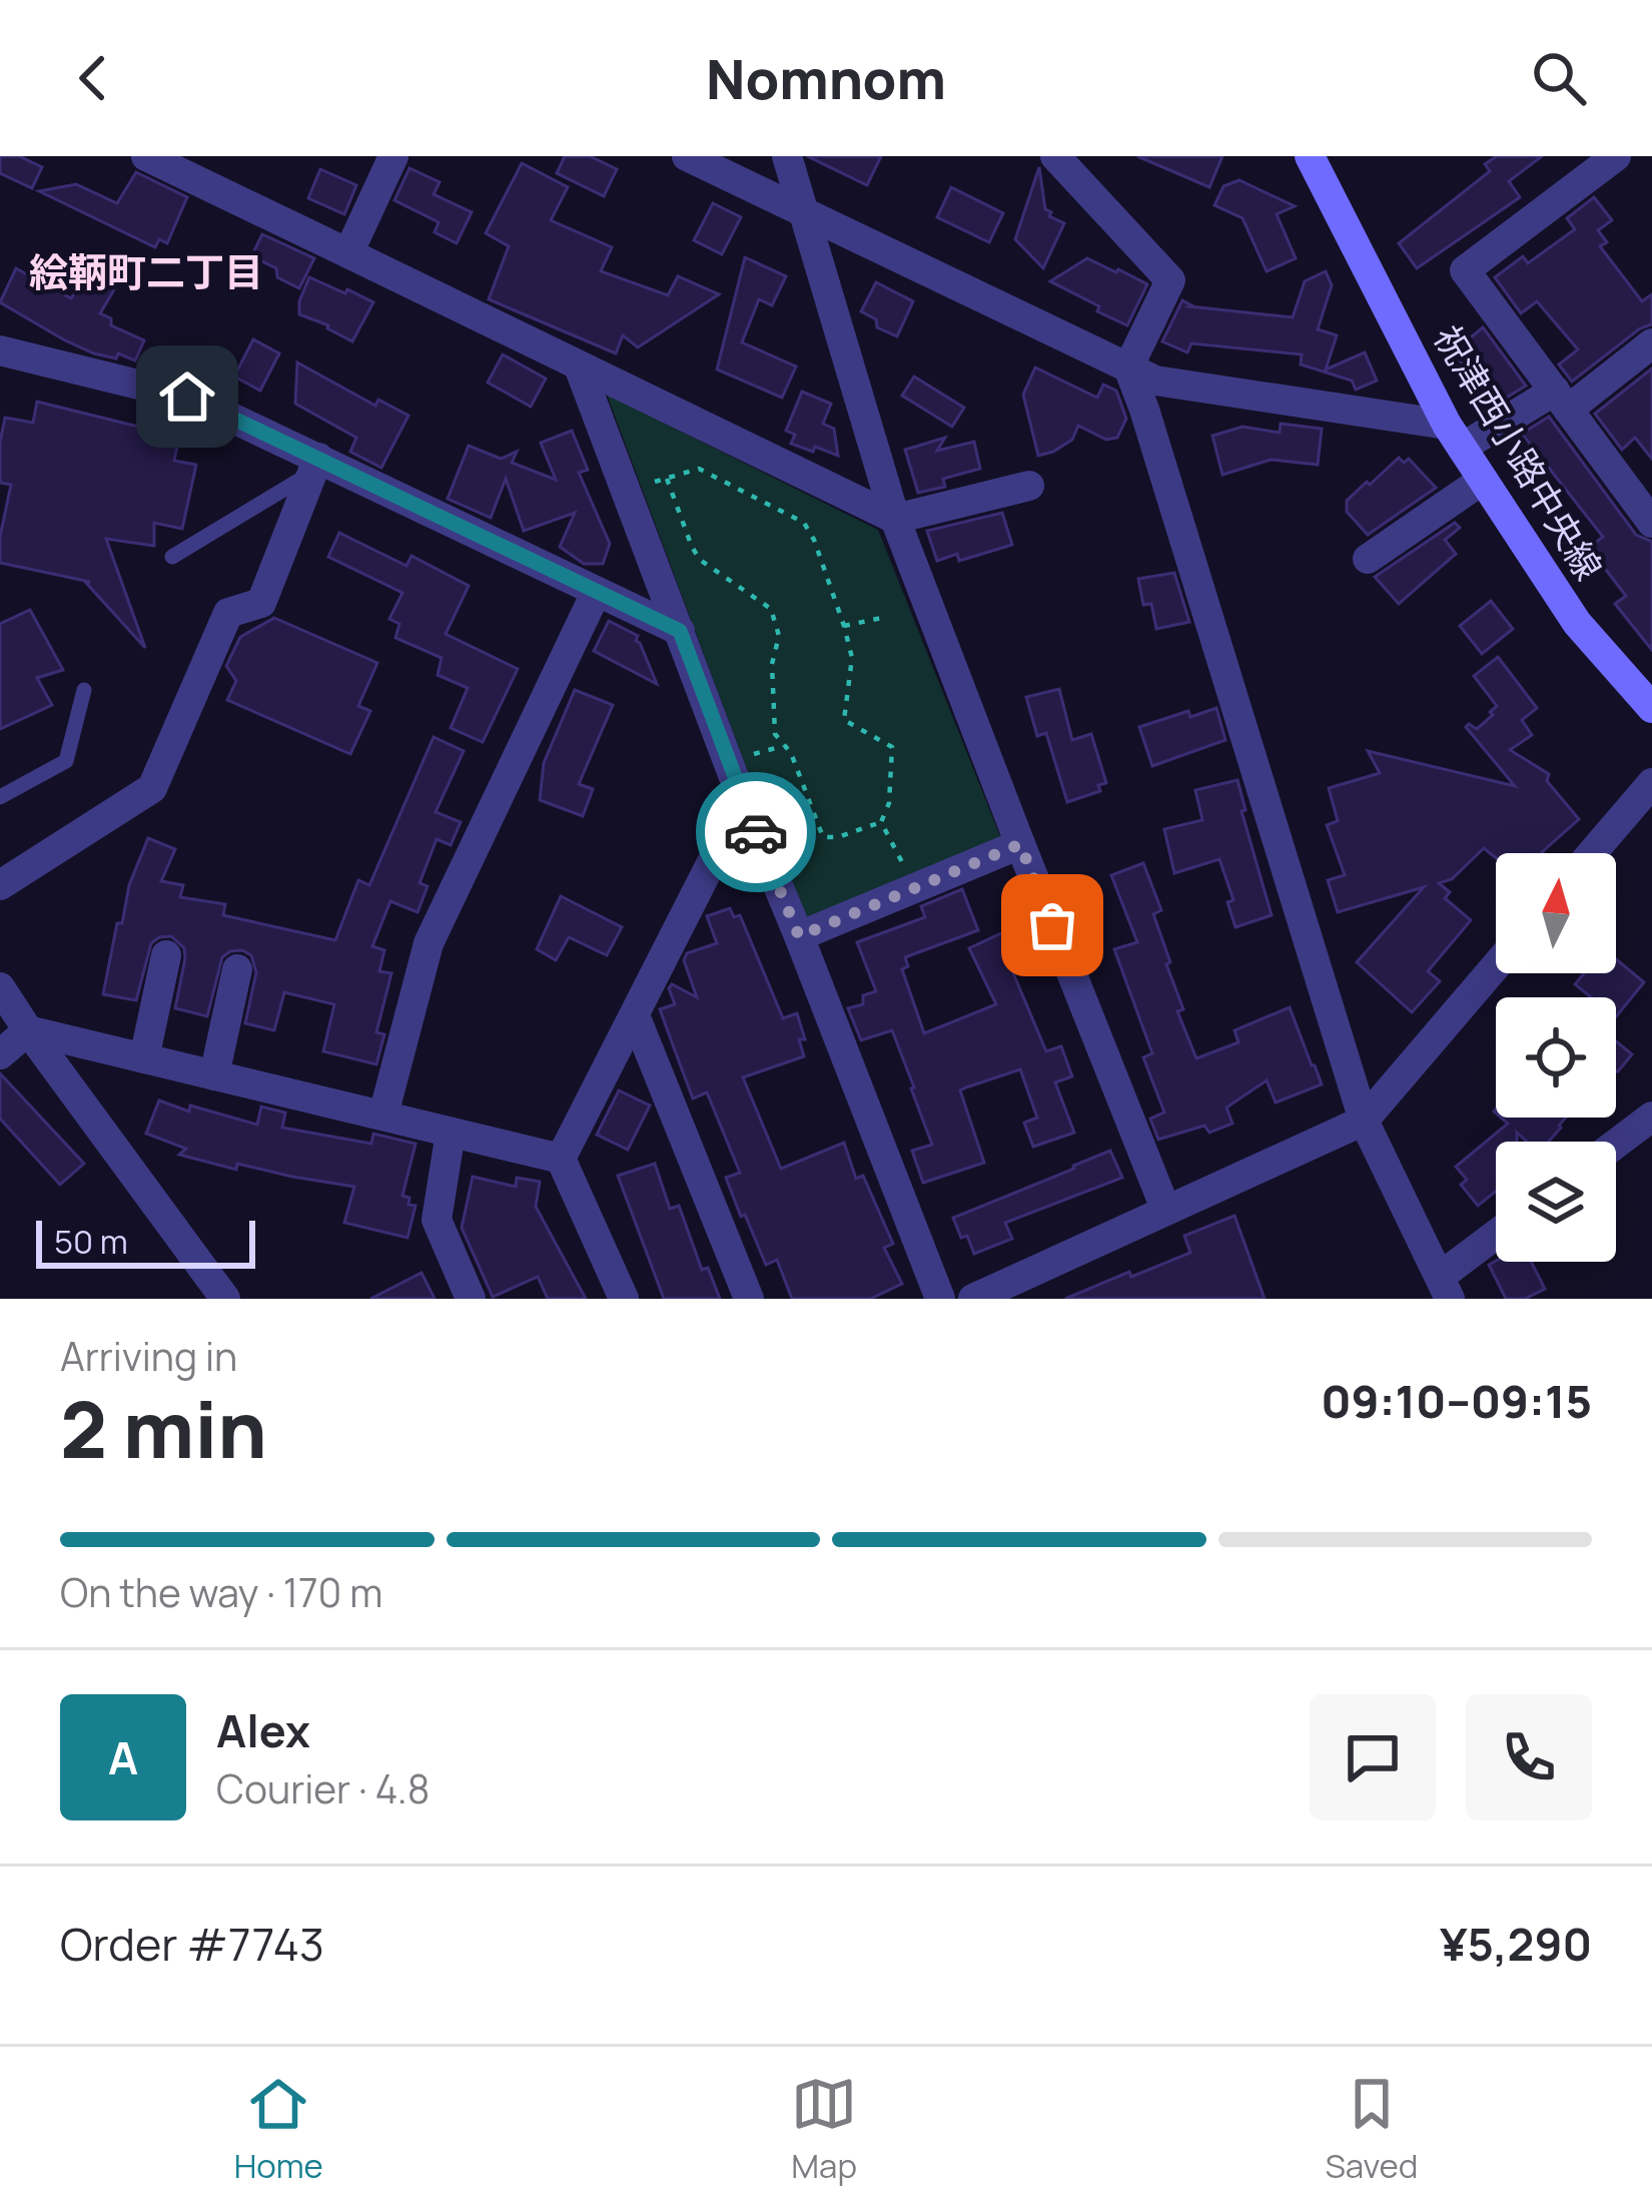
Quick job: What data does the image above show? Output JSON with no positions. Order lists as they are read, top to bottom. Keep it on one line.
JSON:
{"streets":{"main road":["祝津西小路中央線"]},"districts":["絵鞆町二丁目"],"scale_bar":"50 m","north":"top","page":{"header":"Nomnom","scale":"50 m","heading":["2 min","Arriving in","09:10–09:15"],"panel":["Alex","Courier · 4.8","Order #7743","¥5,290"],"bar":"On the way · 170 m","round":"A","tabs":["Home","Map","Saved"]}}
